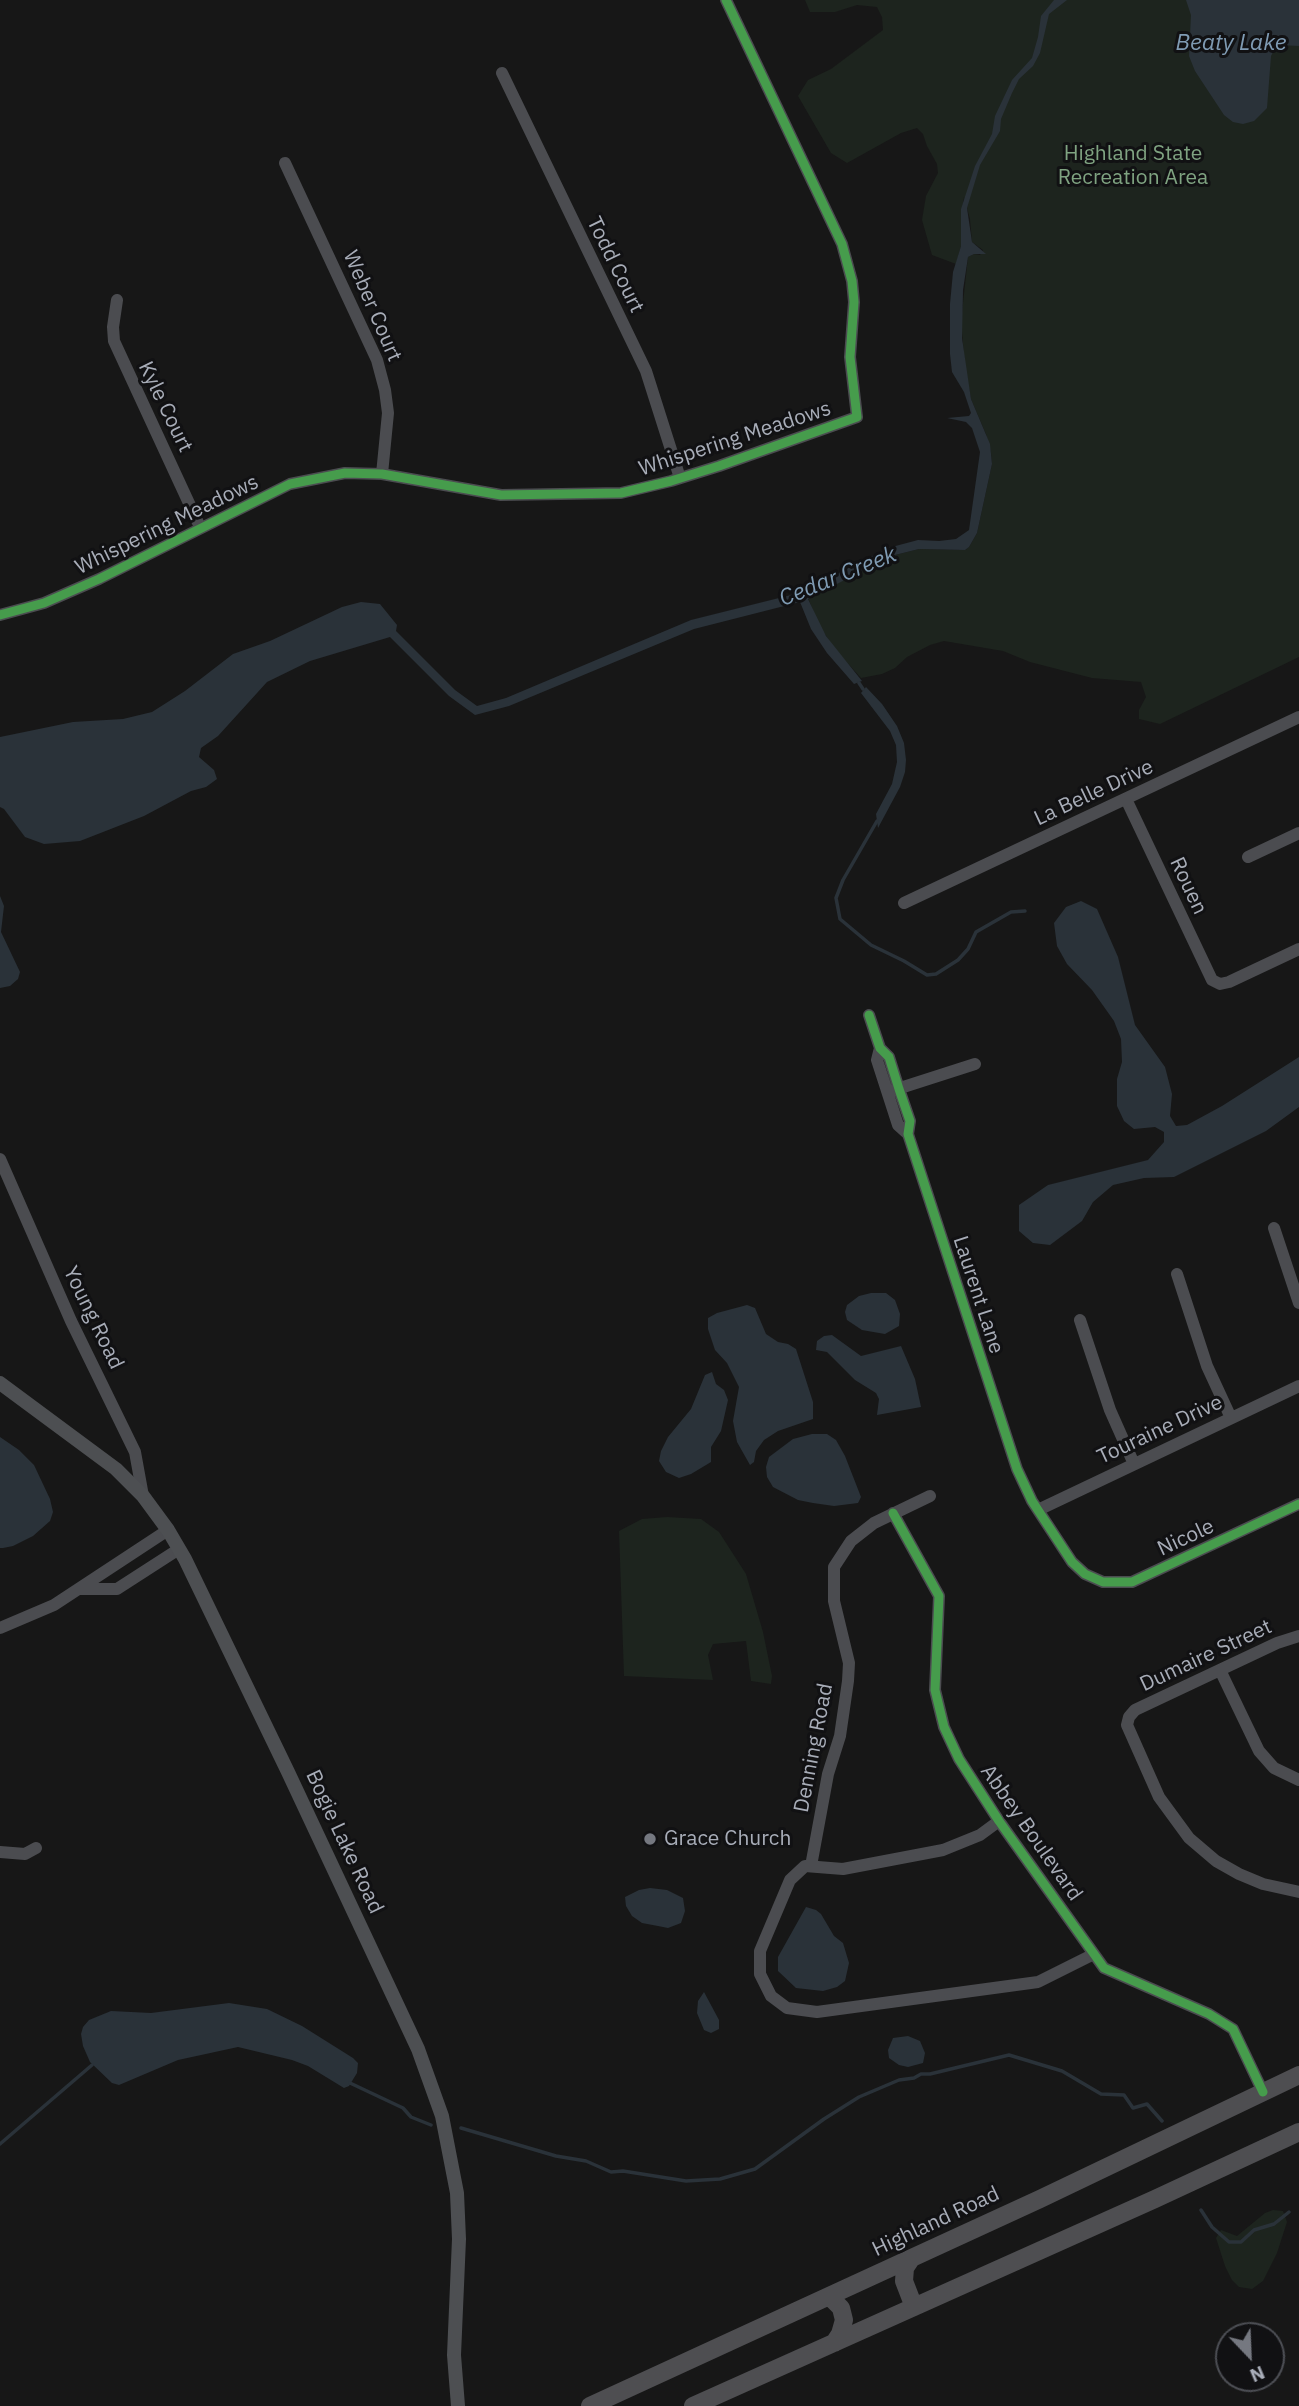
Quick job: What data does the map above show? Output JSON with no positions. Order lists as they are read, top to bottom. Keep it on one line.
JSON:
{"streets":{"highway":["Highland Road"],"main road":["Bogie Lake Road"],"street":["Todd Court","Weber Court","Kyle Court","Whispering Meadows","La Belle Drive","Rouen","Laurent Lane","Young Road","Touraine Drive","Nicole","Dumaire Street","Denning Road","Abbey Boulevard"]},"crossings":[["Todd Court","Whispering Meadows"],["Weber Court","Whispering Meadows"],["Kyle Court","Whispering Meadows"],["La Belle Drive","Rouen"],["Laurent Lane","Touraine Drive"],["Laurent Lane","Nicole"],["Young Road","Bogie Lake Road"],["Denning Road","Abbey Boulevard"],["Abbey Boulevard","Highland Road"]],"water":["Beaty Lake","Cedar Creek"],"parks":["Highland State Recreation Area"],"places":["Grace Church"],"north":"bottom right"}
